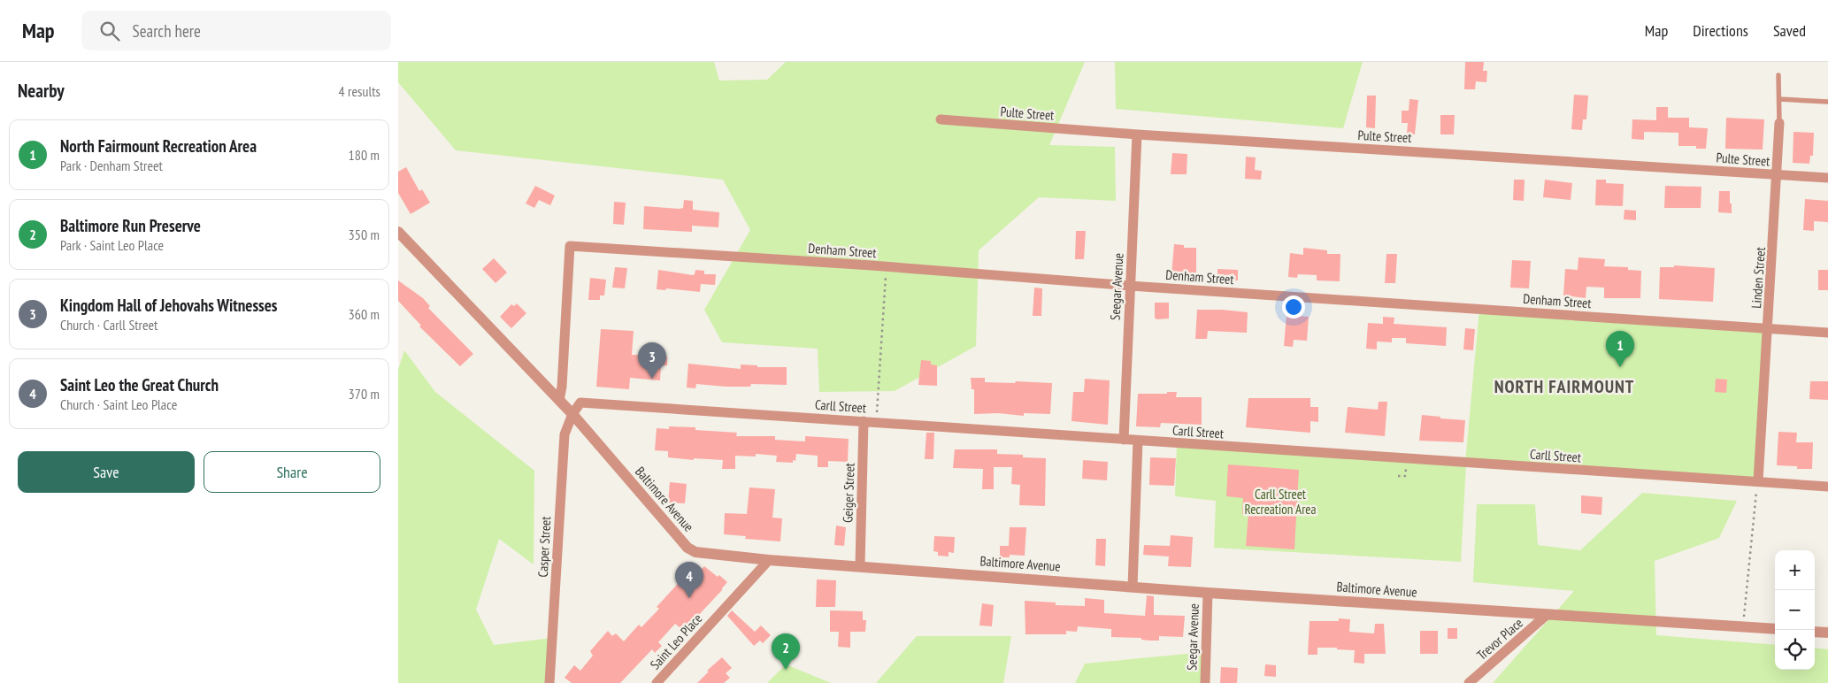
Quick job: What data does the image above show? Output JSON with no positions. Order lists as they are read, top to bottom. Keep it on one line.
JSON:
{"streets":{"street":["Pulte Street","Denham Street","Linden Street","Seegar Avenue","Carll Street","Geiger Street","Baltimore Avenue","Casper Street","Trevor Place","Saint Leo Place"]},"crossings":[["Pulte Street","Linden Street"],["Pulte Street","Seegar Avenue"],["Denham Street","Linden Street"],["Denham Street","Seegar Avenue"],["Denham Street","Baltimore Avenue"],["Linden Street","Carll Street"],["Seegar Avenue","Carll Street"],["Seegar Avenue","Baltimore Avenue"],["Carll Street","Geiger Street"],["Carll Street","Baltimore Avenue"],["Carll Street","Casper Street"],["Geiger Street","Baltimore Avenue"],["Baltimore Avenue","Casper Street"],["Baltimore Avenue","Trevor Place"],["Baltimore Avenue","Saint Leo Place"]],"districts":["NORTH FAIRMOUNT"],"parks":["Carll Street Recreation Area"],"page":{"header":"Map","search":"Search here","nav":["Map","Directions","Saved"],"heading":["Nearby","4 results"],"list":[{"mark":"1","name":"North Fairmount Recreation Area","note":"Park · Denham Street","value":"180 m"},{"mark":"2","name":"Baltimore Run Preserve","note":"Park · Saint Leo Place","value":"350 m"},{"mark":"3","name":"Kingdom Hall of Jehovahs Witnesses","note":"Church · Carll Street","value":"360 m"},{"mark":"4","name":"Saint Leo the Great Church","note":"Church · Saint Leo Place","value":"370 m"}],"pins":["1","3","4","2"],"buttons":["Save","Share"],"map_buttons":["+","−"]}}
